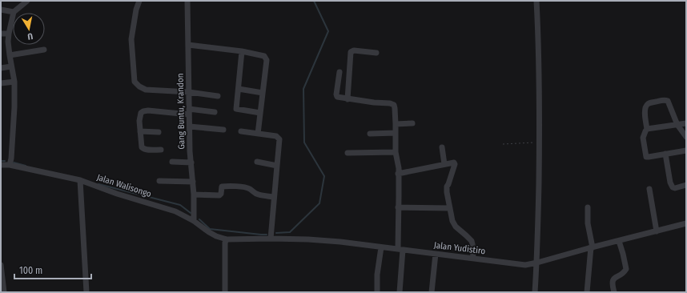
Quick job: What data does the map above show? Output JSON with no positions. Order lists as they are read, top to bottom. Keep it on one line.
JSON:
{"streets":{"street":["Gang Buntu, Krandon","Jalan Walisongo","Jalan Yudistiro"]},"crossings":[["Gang Buntu, Krandon","Jalan Walisongo"],["Jalan Walisongo","Jalan Yudistiro"]],"scale_bar":"100 m","north":"bottom"}
